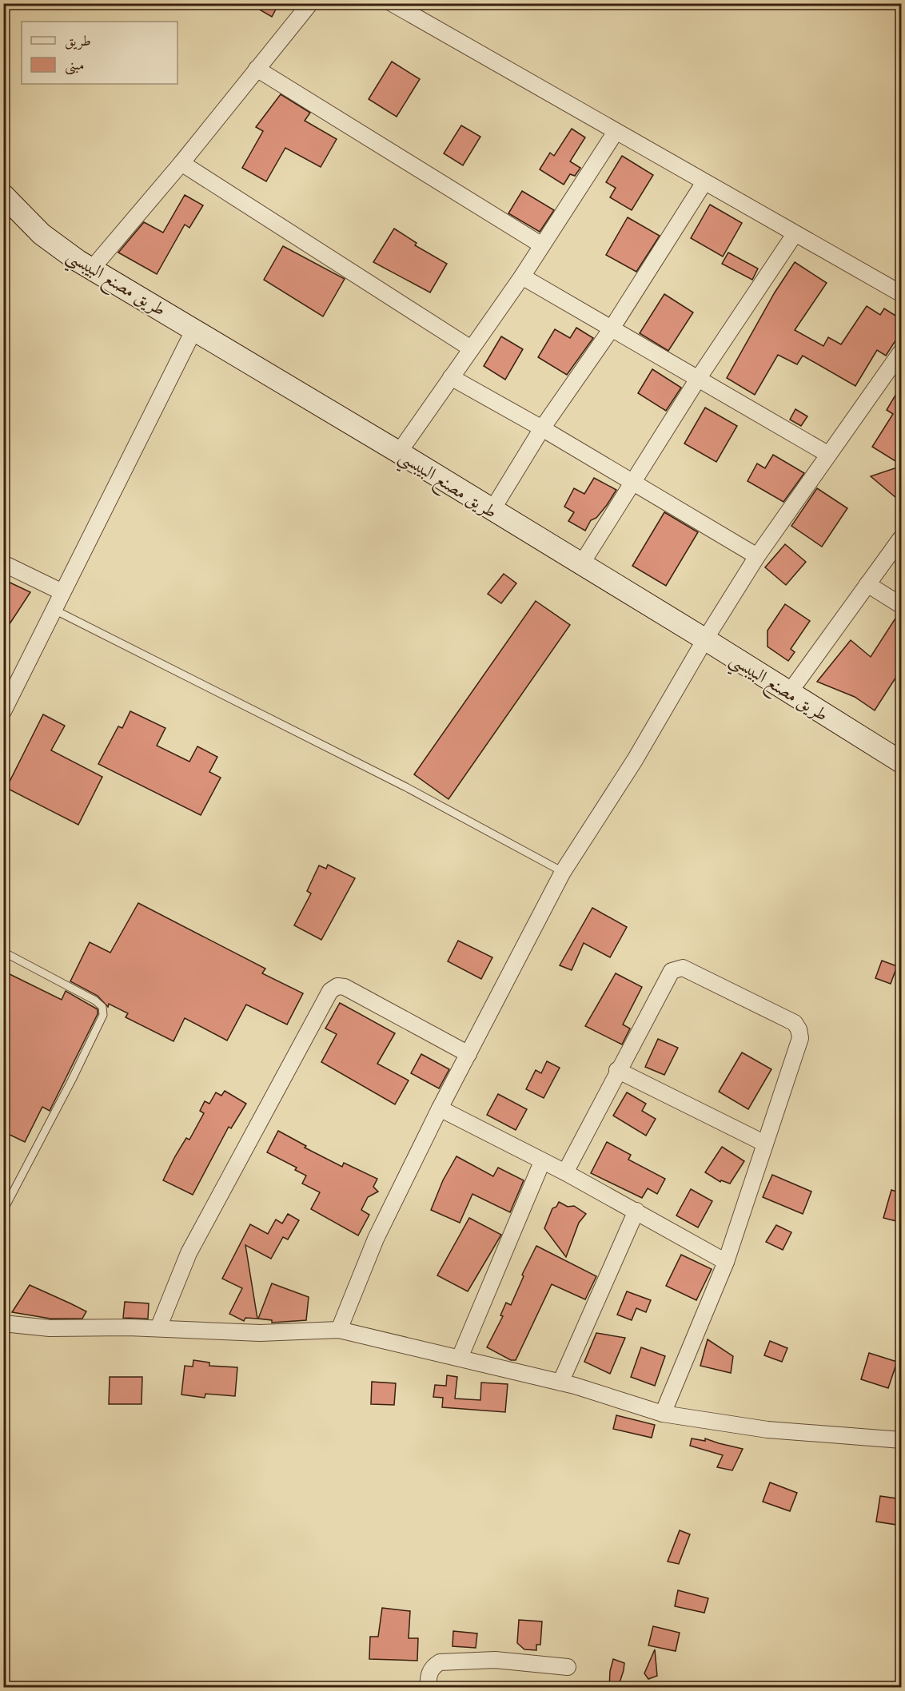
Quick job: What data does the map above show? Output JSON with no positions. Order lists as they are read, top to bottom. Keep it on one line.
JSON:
{"streets":{"main road":["طريق مصنع البيبسي"]},"legend":["طريق","مبنى"]}
